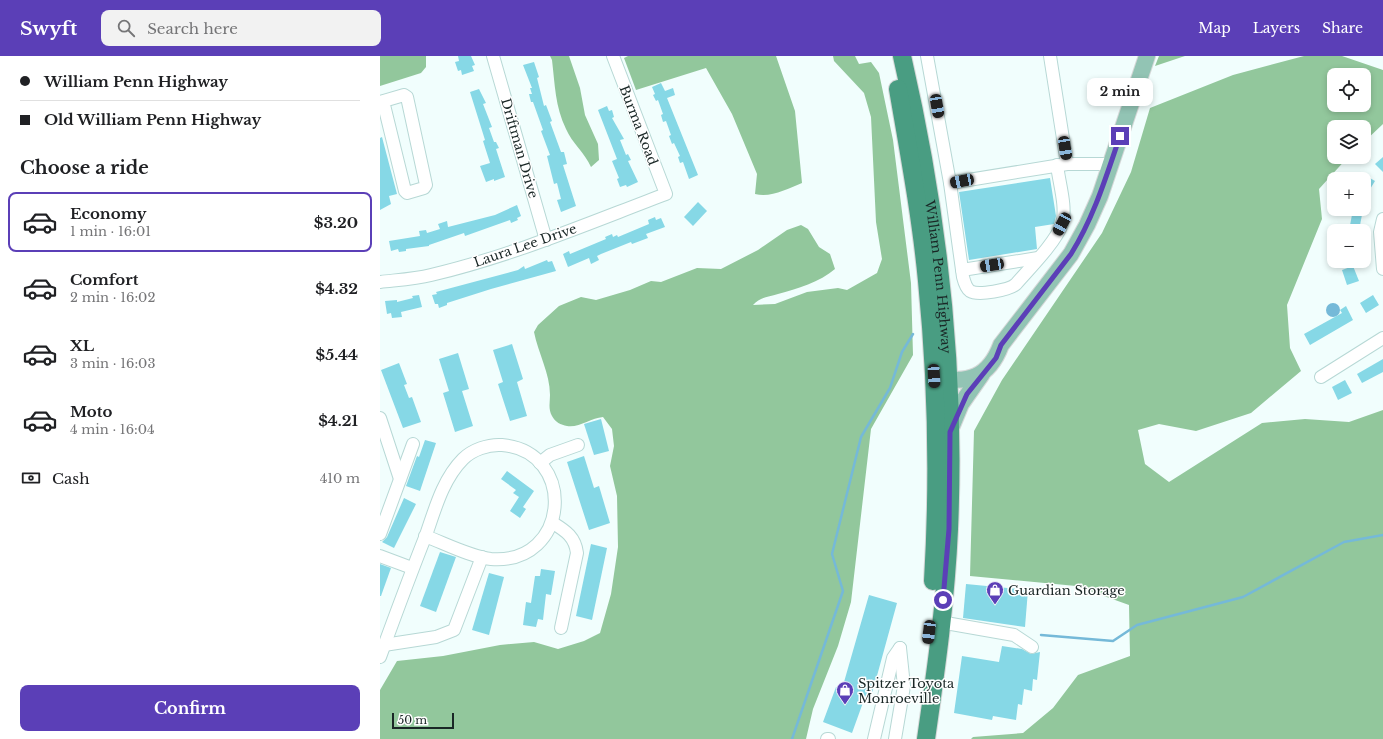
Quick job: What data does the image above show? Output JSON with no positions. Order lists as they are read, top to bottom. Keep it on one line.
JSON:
{"streets":{"highway":["William Penn Highway"],"street":["Burma Road","Driftman Drive","Laura Lee Drive"]},"crossings":[["Burma Road","Laura Lee Drive"],["Driftman Drive","Laura Lee Drive"]],"places":{"shop":["Guardian Storage","Spitzer Toyota Monroeville"]},"scale_bar":"50 m","page":{"header":"Swyft","search":"Search here","nav":["Map","Layers","Share"],"banner":["William Penn Highway","Old William Penn Highway"],"map_buttons":["+","−"],"bubble":"2 min","heading":"Choose a ride","list":[{"name":"Economy","note":"1 min · 16:01","value":"$3.20"},{"name":"Comfort","note":"2 min · 16:02","value":"$4.32"},{"name":"XL","note":"3 min · 16:03","value":"$5.44"},{"name":"Moto","note":"4 min · 16:04","value":"$4.21"}],"pay":["Cash","410 m"],"buttons":"Confirm","scale":"50 m"}}
